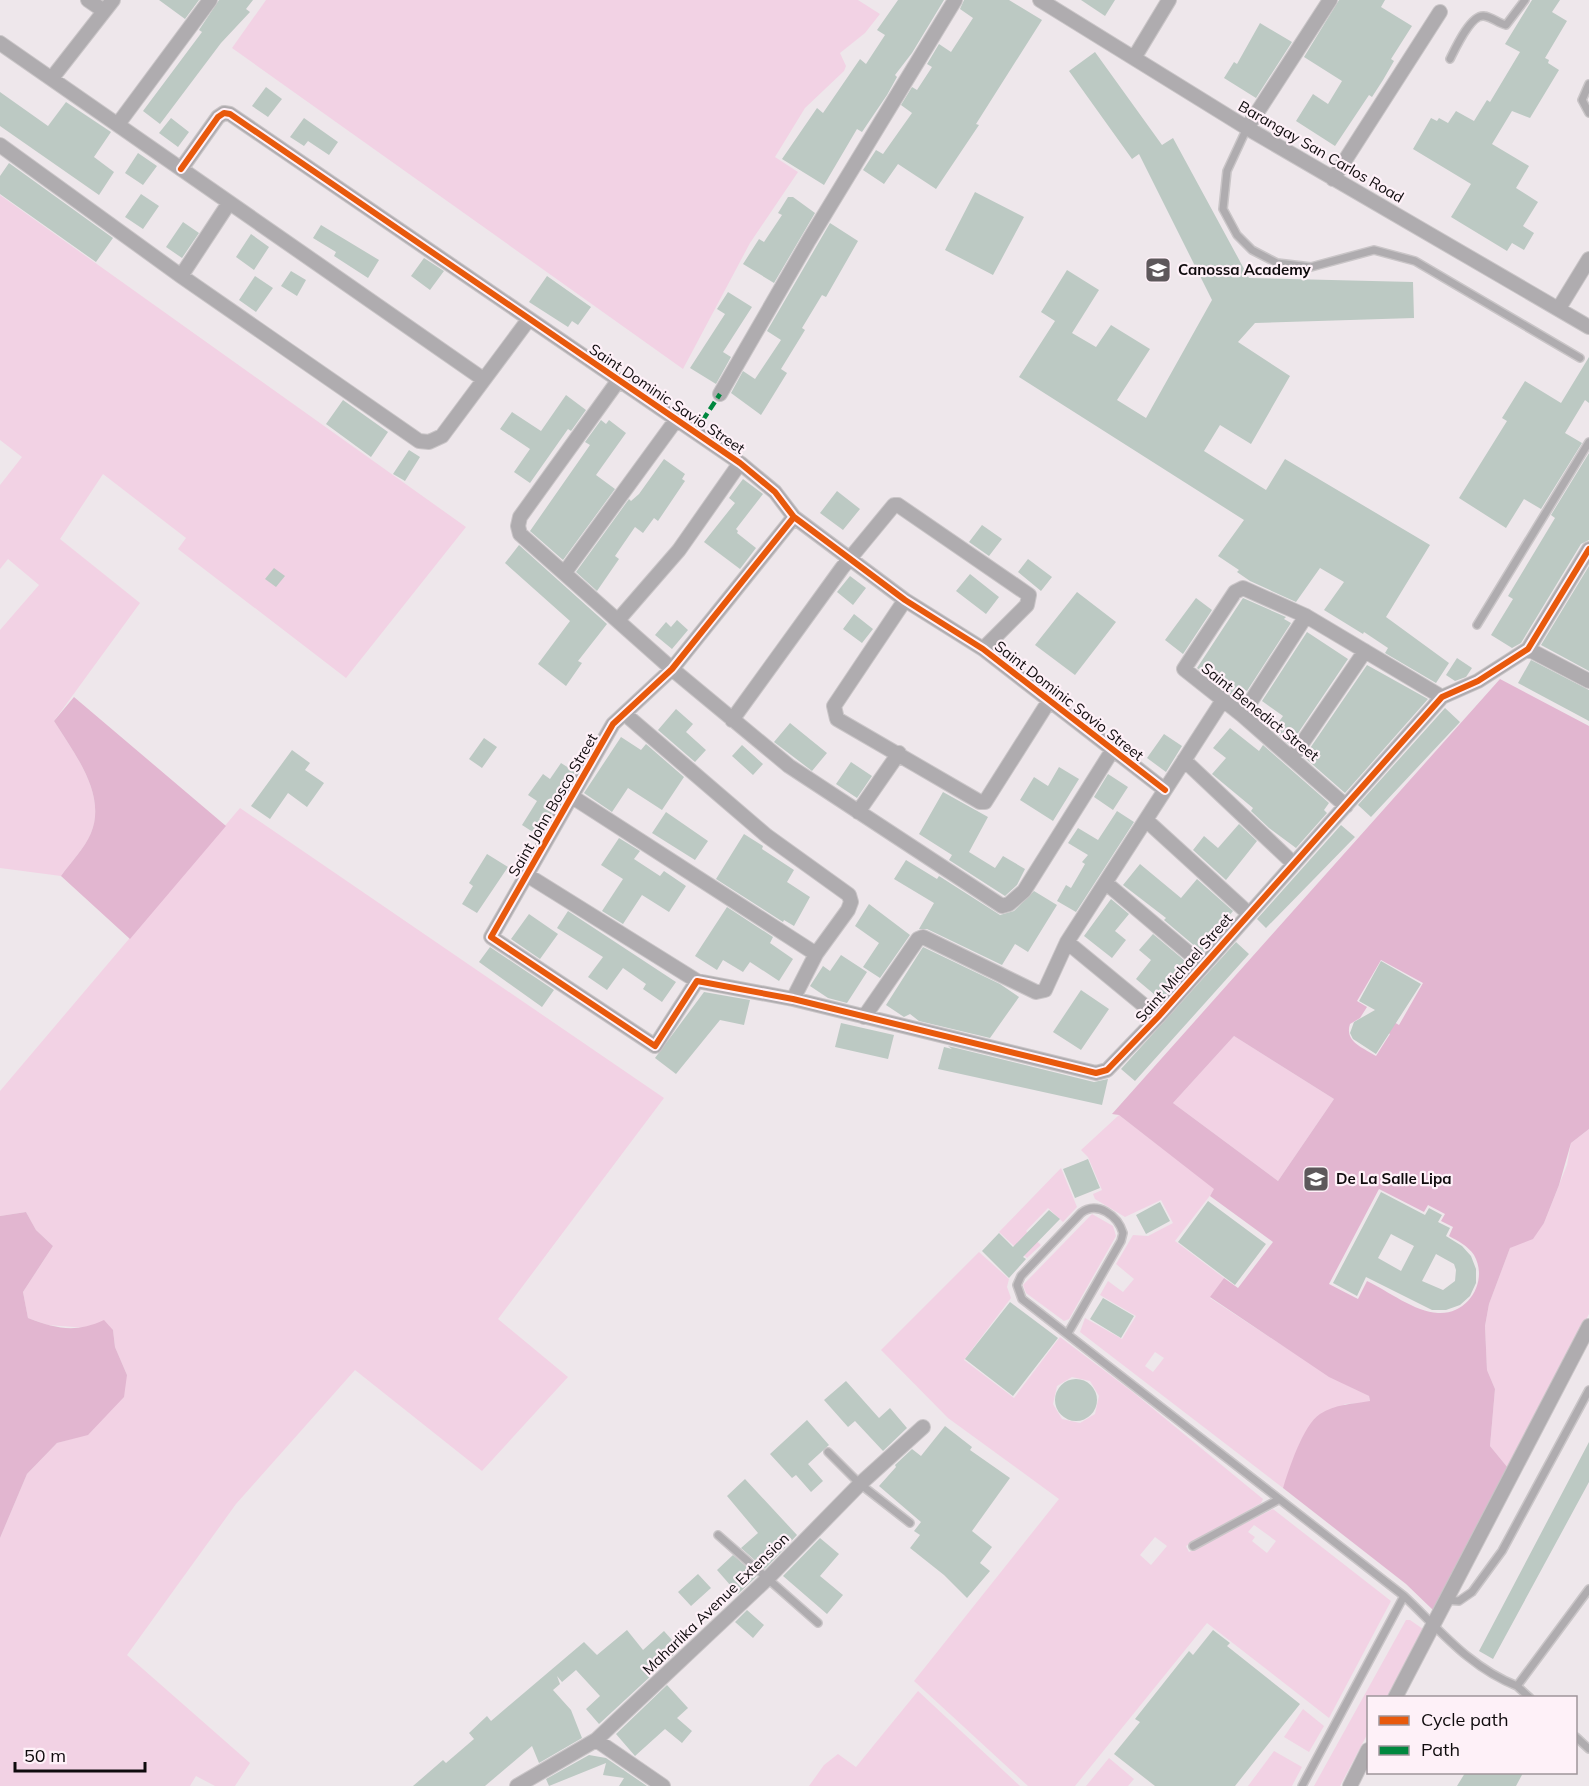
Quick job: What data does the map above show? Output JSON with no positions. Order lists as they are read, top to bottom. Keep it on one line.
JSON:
{"streets":{"street":["Barangay San Carlos Road","Saint Dominic Savio Street","Saint Benedict Street","Saint John Bosco Street","Saint Michael Street","Maharlika Avenue Extension"]},"crossings":[["Saint Dominic Savio Street","Saint John Bosco Street"],["Saint Benedict Street","Saint Michael Street"],["Saint John Bosco Street","Saint Michael Street"]],"places":{"school or university":["Canossa Academy","De La Salle Lipa"]},"legend":["Cycle path","Path"],"scale_bar":"50 m"}
